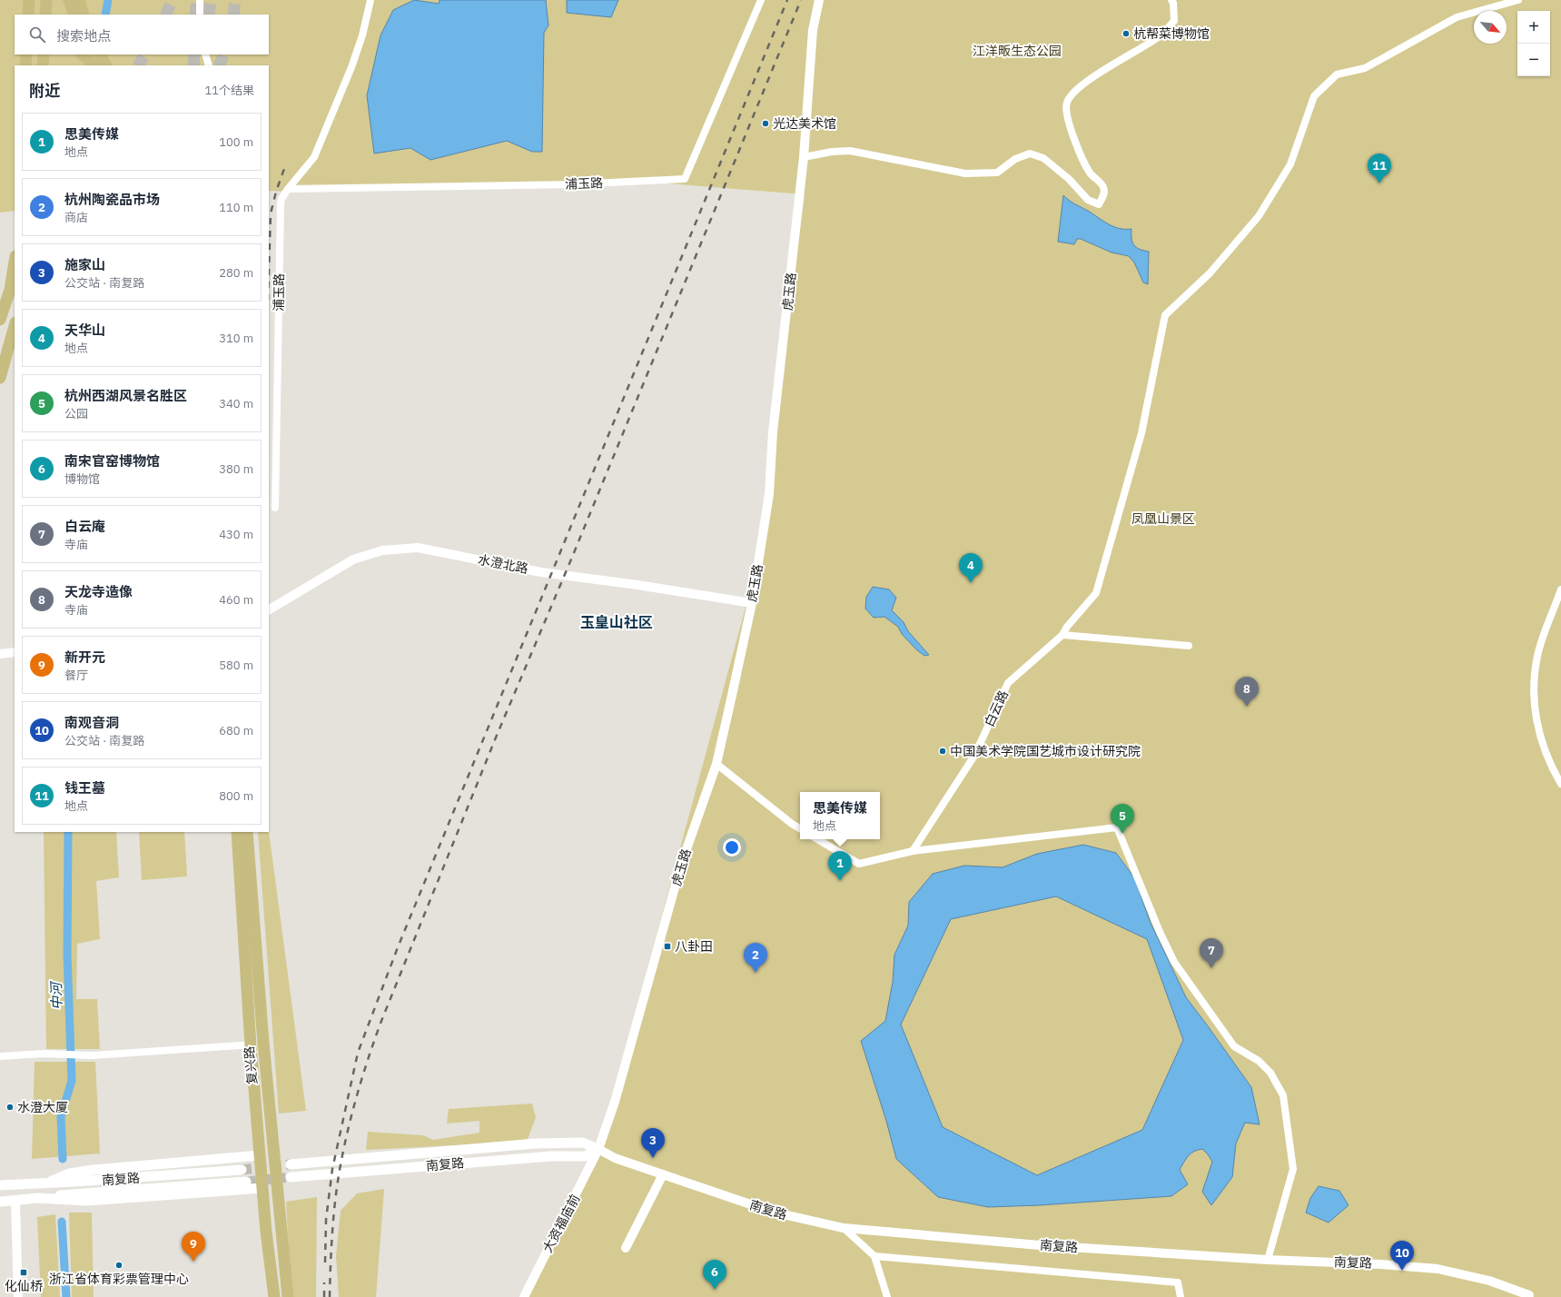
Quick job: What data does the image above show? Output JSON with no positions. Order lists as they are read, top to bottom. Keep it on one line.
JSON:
{"streets":{"main road":["复兴路","南复路"],"street":["浦玉路","虎玉路","水澄北路","白云路","大资福庙前"]},"crossings":[["虎玉路","水澄北路"],["虎玉路","南复路"],["虎玉路","大资福庙前"],["南复路","大资福庙前"]],"districts":["玉皇山社区"],"water":["中河"],"parks":["江洋畈生态公园","凤凰山景区"],"places":{"other":["杭帮菜博物馆","光达美术馆","中国美术学院国艺城市设计研究院","水澄大厦","浙江省体育彩票管理中心"],"transit":["八卦田","化仙桥"]},"north":"bottom right","page":{"map_buttons":["+","−"],"search":"搜索地点","heading":["附近","11个结果"],"list":[{"mark":"1","name":"思美传媒","note":"地点","value":"100 m"},{"mark":"2","name":"杭州陶瓷品市场","note":"商店","value":"110 m"},{"mark":"3","name":"施家山","note":"公交站 · 南复路","value":"280 m"},{"mark":"4","name":"天华山","note":"地点","value":"310 m"},{"mark":"5","name":"杭州西湖风景名胜区","note":"公园","value":"340 m"},{"mark":"6","name":"南宋官窑博物馆","note":"博物馆","value":"380 m"},{"mark":"7","name":"白云庵","note":"寺庙","value":"430 m"},{"mark":"8","name":"天龙寺造像","note":"寺庙","value":"460 m"},{"mark":"9","name":"新开元","note":"餐厅","value":"580 m"},{"mark":"10","name":"南观音洞","note":"公交站 · 南复路","value":"680 m"},{"mark":"11","name":"钱王墓","note":"地点","value":"800 m"}],"pins":["11","4","8","5","1","7","2","3","9","10","6"],"popup":["思美传媒","地点"]}}
